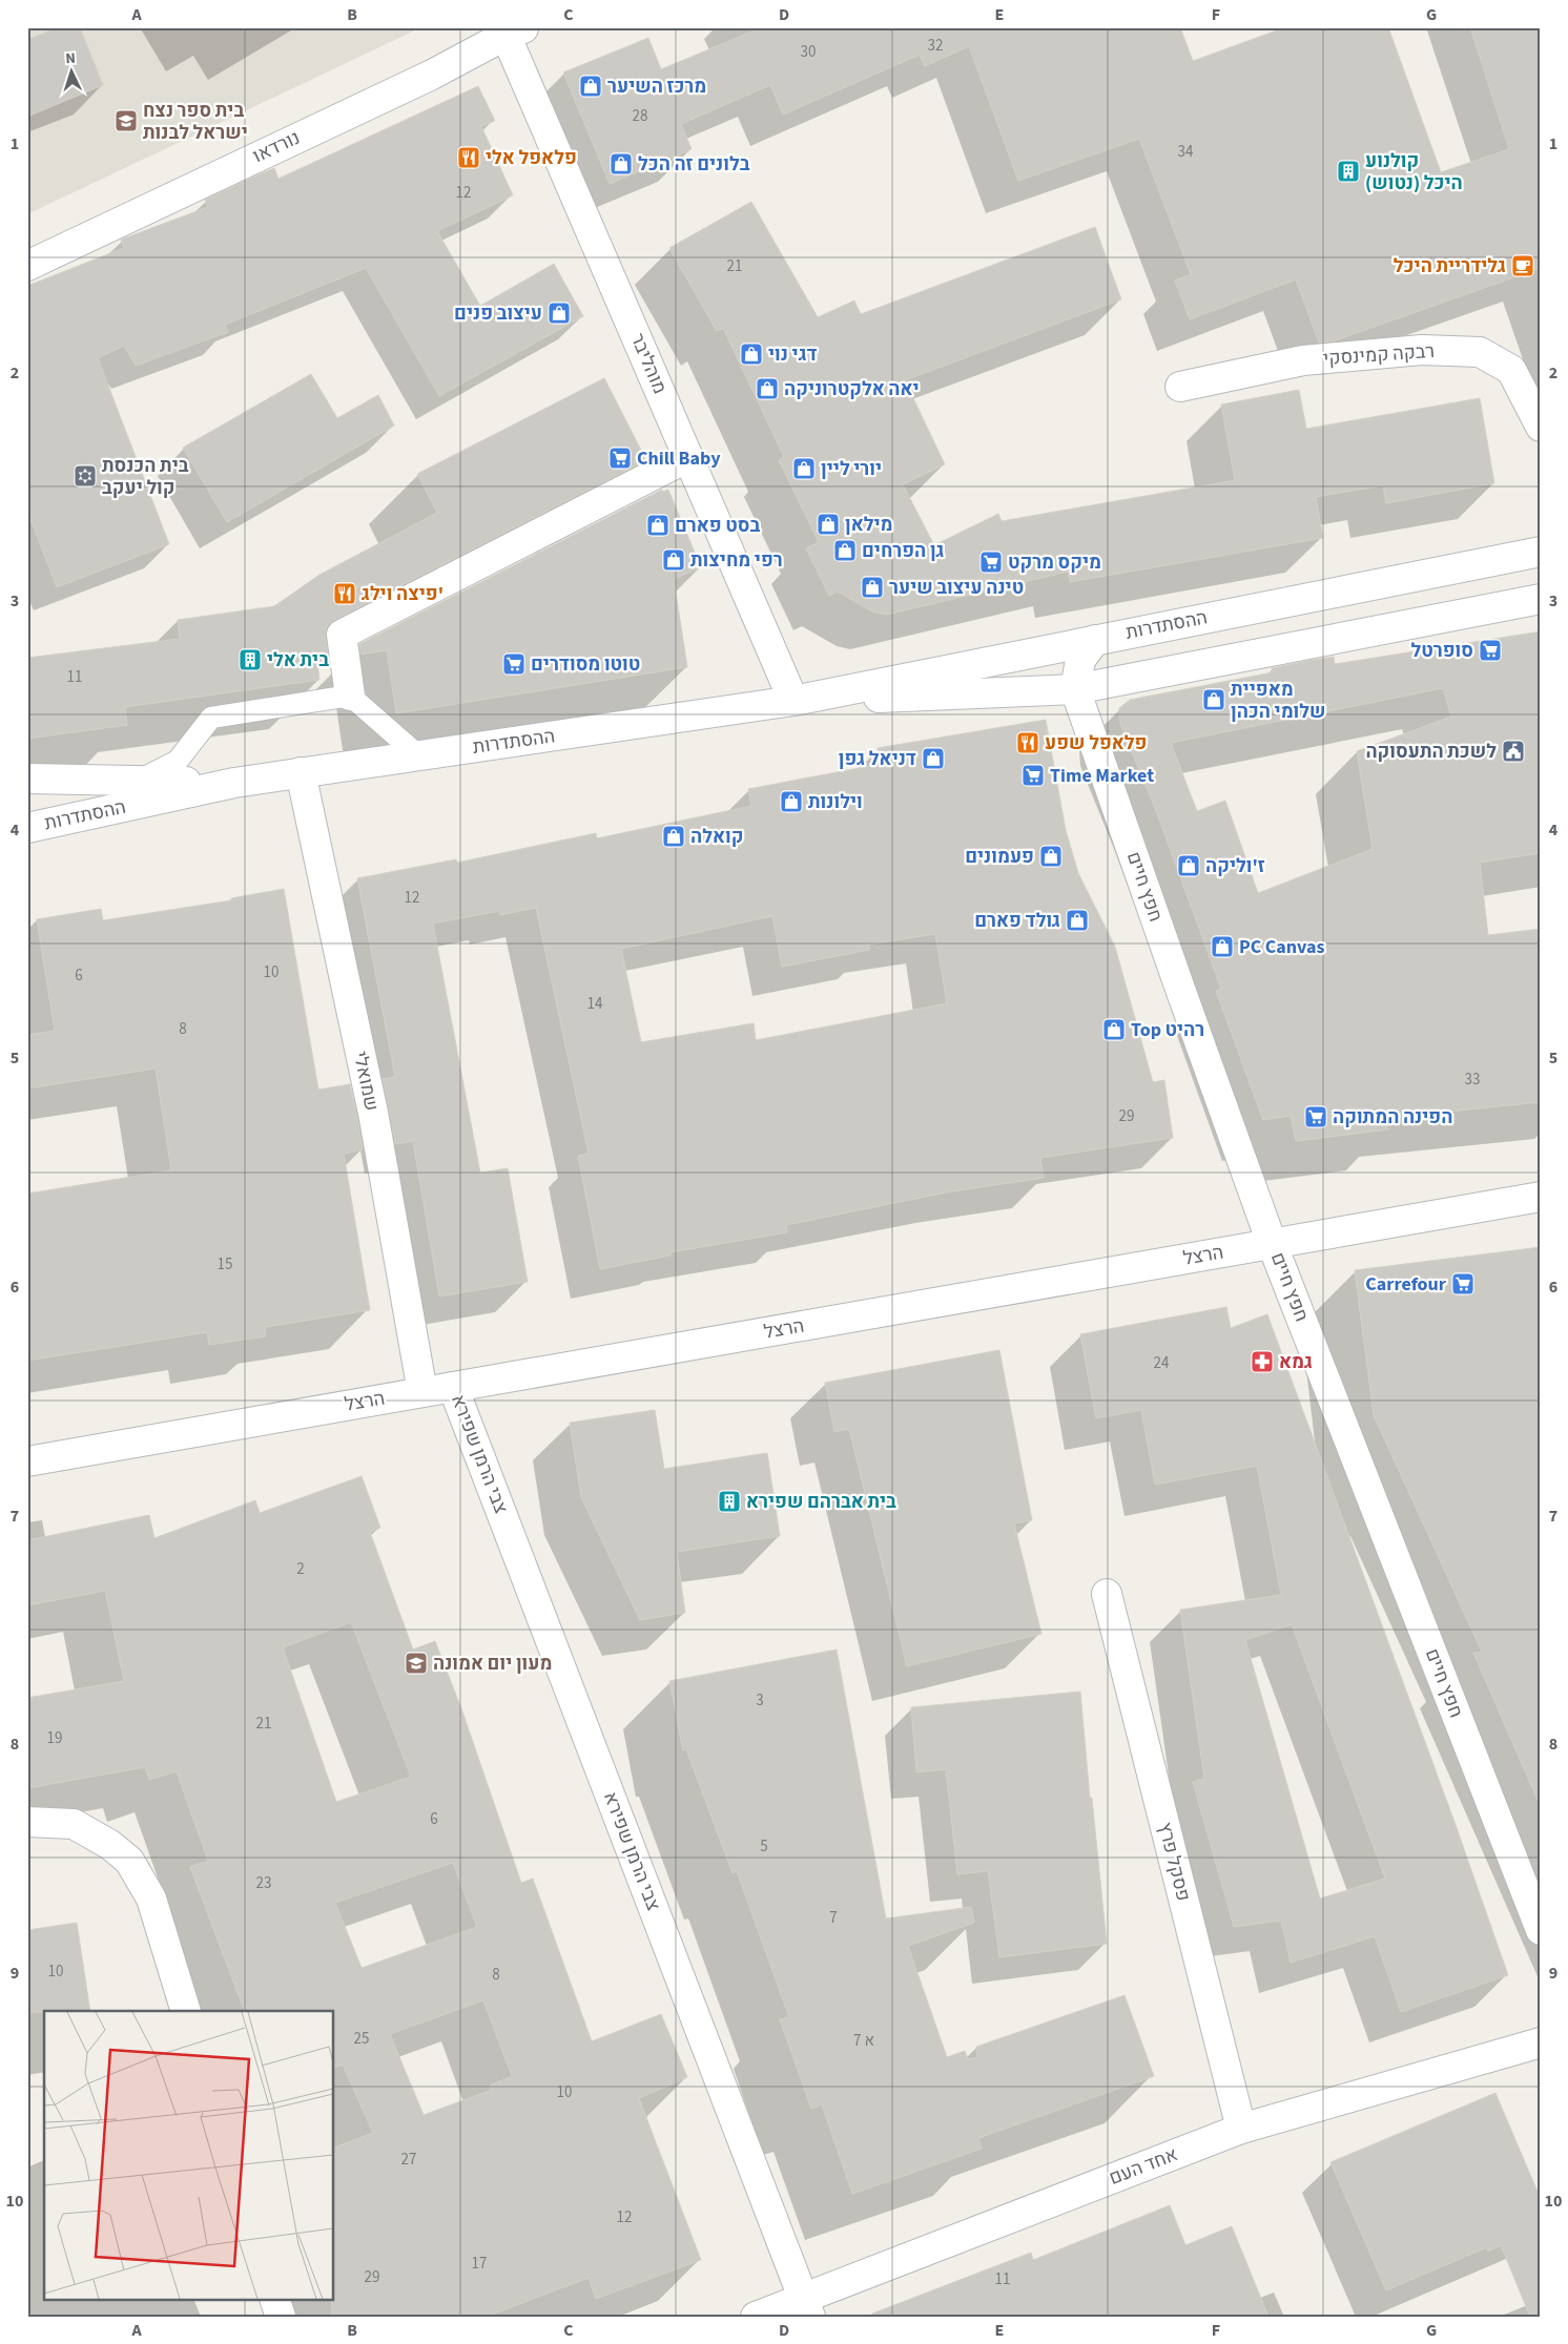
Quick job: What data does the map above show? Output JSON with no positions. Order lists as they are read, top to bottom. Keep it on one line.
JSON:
{"streets":{"street":["נורדאו","רבקה קמינסקי","מוהליבר","ההסתדרות","חפץ חיים","שמואלי","הרצל","צבי הרמן שפירא","פסקל פרץ","אחד העם"]},"crossings":[["נורדאו","מוהליבר"],["מוהליבר","ההסתדרות"],["ההסתדרות","חפץ חיים"],["ההסתדרות","שמואלי"],["חפץ חיים","הרצל"],["שמואלי","הרצל"],["הרצל","צבי הרמן שפירא"],["צבי הרמן שפירא","אחד העם"],["פסקל פרץ","אחד העם"]],"places":{"shop":["מרכז השיער","בלונים זה הכל","עיצוב פנים","דגי נוי","יאה אלקטרוניקה","יורי ליין","מילאן","בסט פארם","גן הפרחים","רפי מחיצות","טינה עיצוב שיער","מאפיית שלומי הכהן","דניאל גפן","וילונות","קואלה","פעמונים","ז'וליקה","גולד פארם","PC Canvas","Top רהיט"],"school or university":["בית ספר נצח ישראל לבנות","מעון יום אמונה"],"restaurant":["פלאפל אלי","פיצה וילג'","פלאפל שפע"],"building":["קולנוע היכל (נטוש)","בית אלי","בית אברהם שפירא"],"cafe":["גלידריית היכל"],"supermarket":["Chill Baby","מיקס מרקט","סופרטל","טוטו מסודרים","Time Market","הפינה המתוקה","Carrefour"],"synagogue":["בית הכנסת קול יעקב"],"public building":["לשכת התעסוקה"],"pharmacy":["גמא"]},"house_numbers":["32","30","28","34","12","21","11","12","10","6","14","8","33","29","15","24","2","3","21","19","6","5","23","7","10","8","25","7 א","10","27","12","17","29","11"],"north":"top","grid":{"columns":["A","B","C","D","E","F","G"],"rows":["1","2","3","4","5","6","7","8","9","10"]}}
